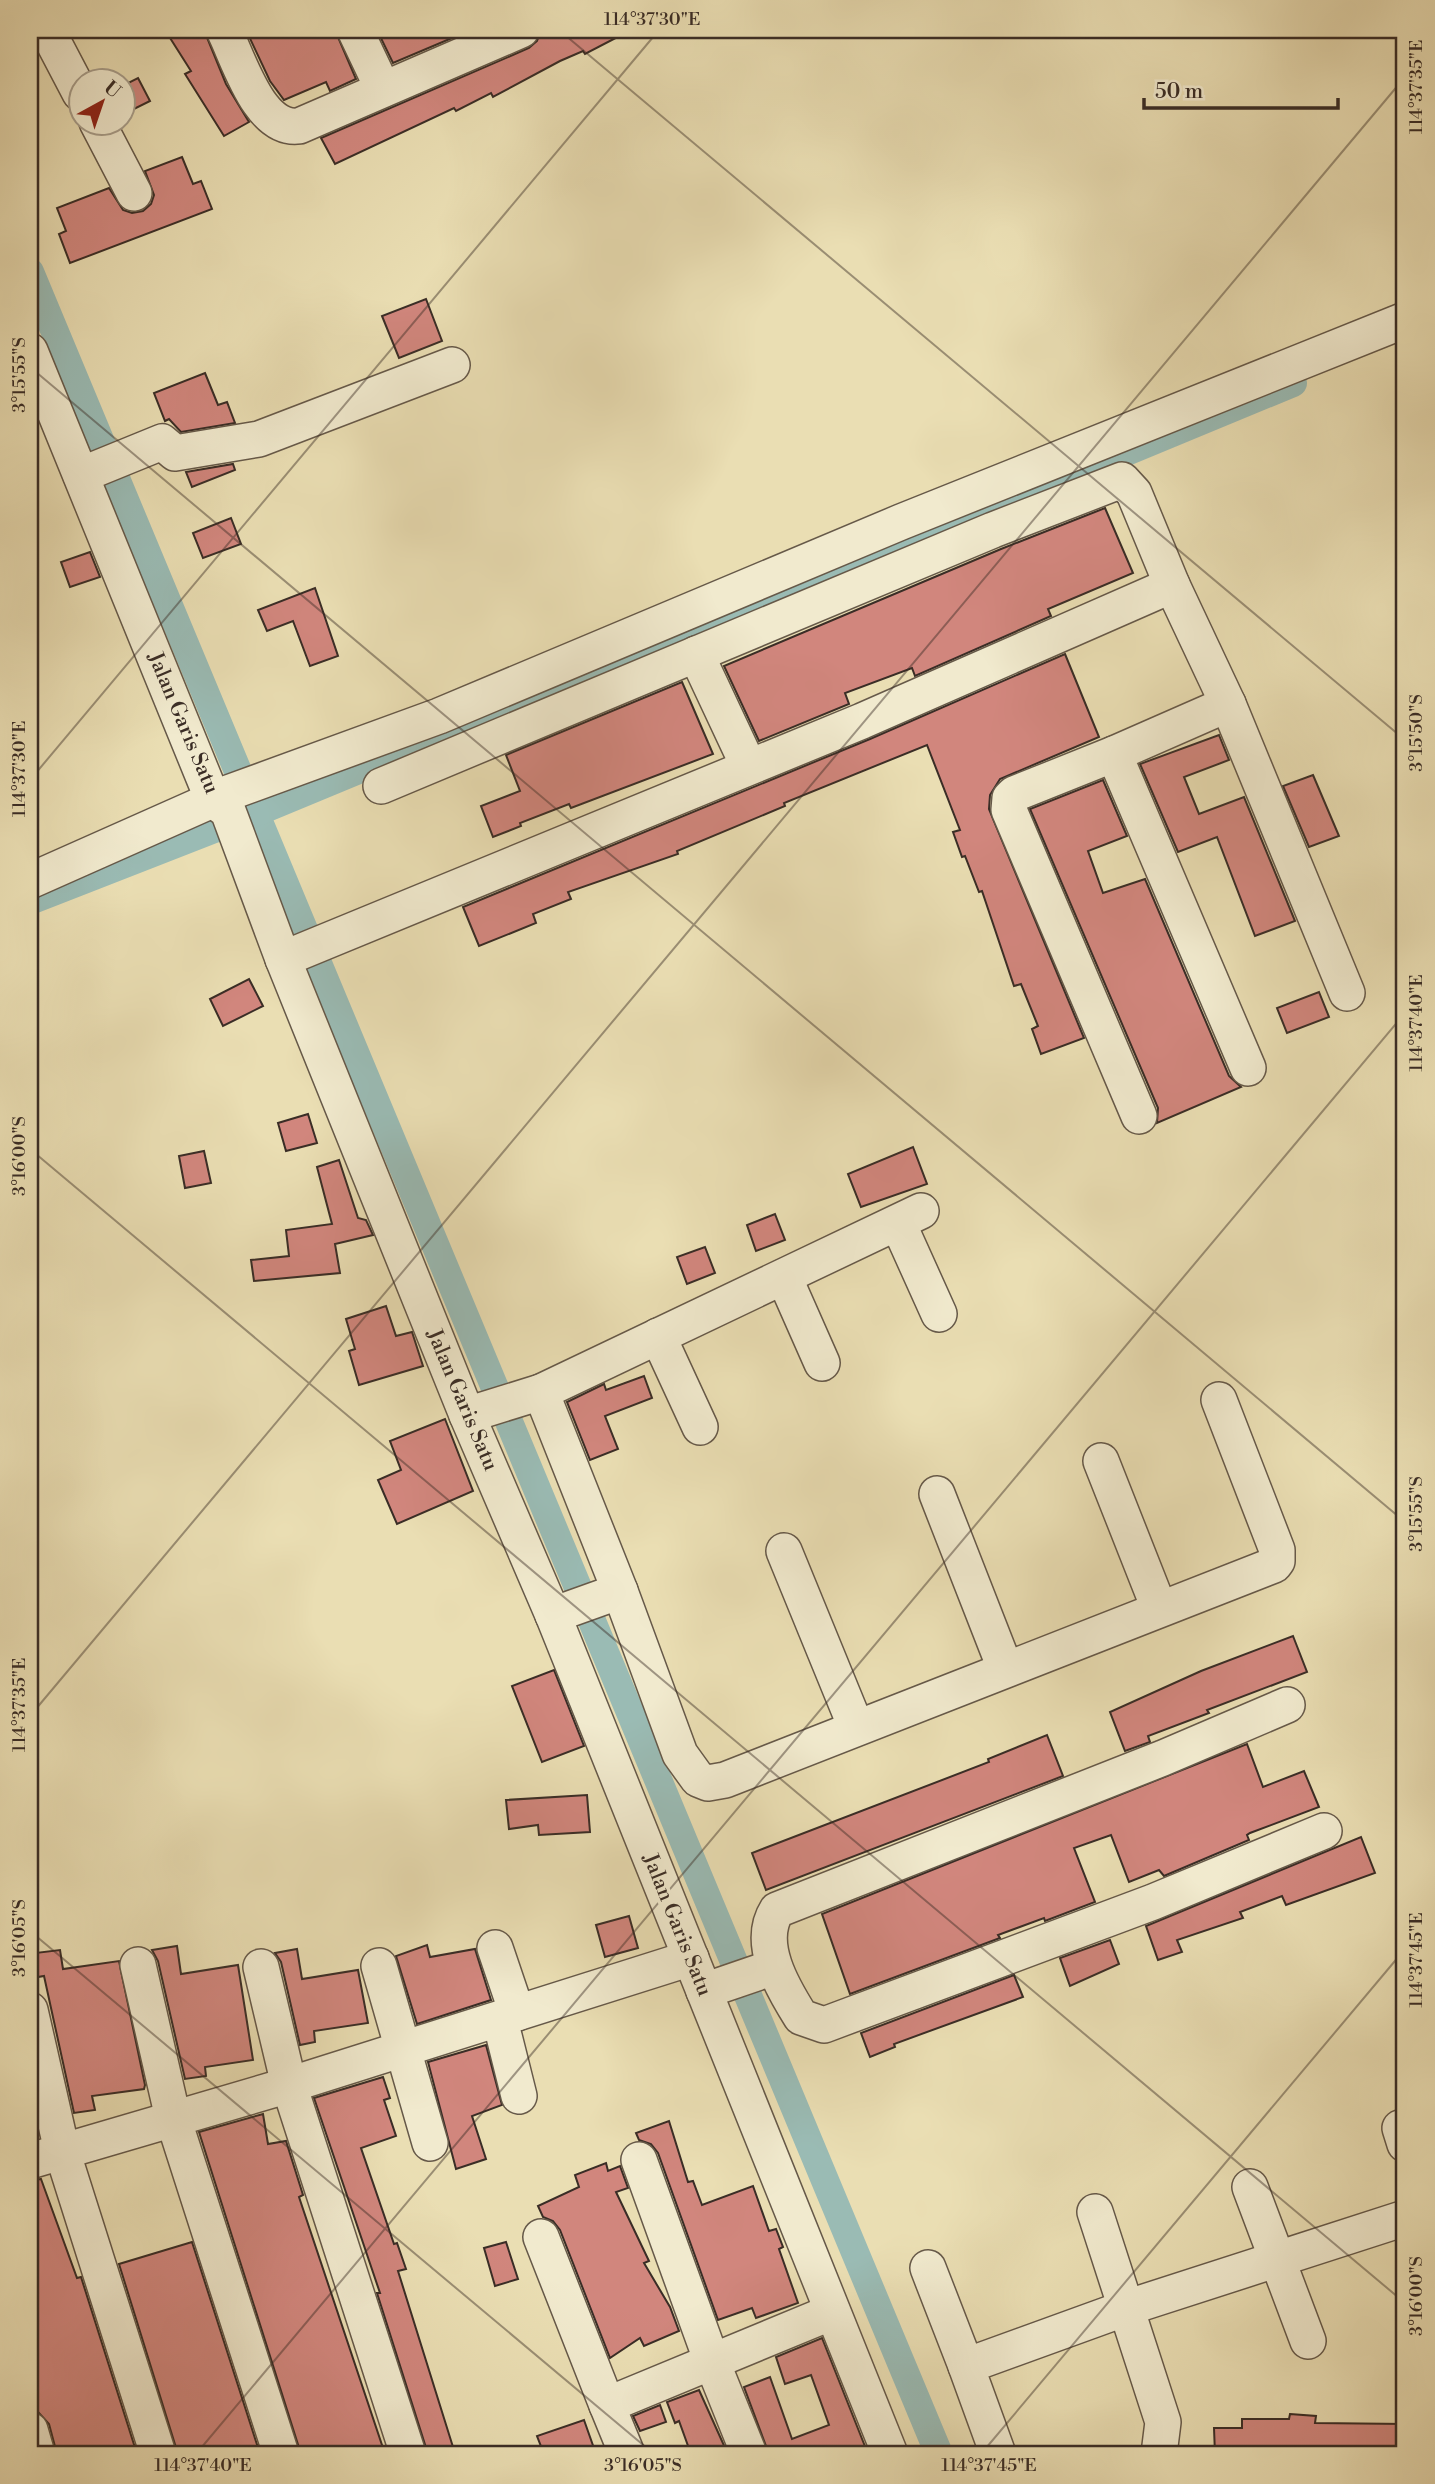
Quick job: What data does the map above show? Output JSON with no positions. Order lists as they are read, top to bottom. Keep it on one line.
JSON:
{"streets":{"street":["Jalan Garis Satu"]},"scale_bar":"50 m","north":"top right","coordinates":["114°37'30\"E","114°37'35\"E","3°15'55\"S","3°15'50\"S","114°37'40\"E","3°16'00\"S","3°16'05\"S","114°37'45\"E"]}
